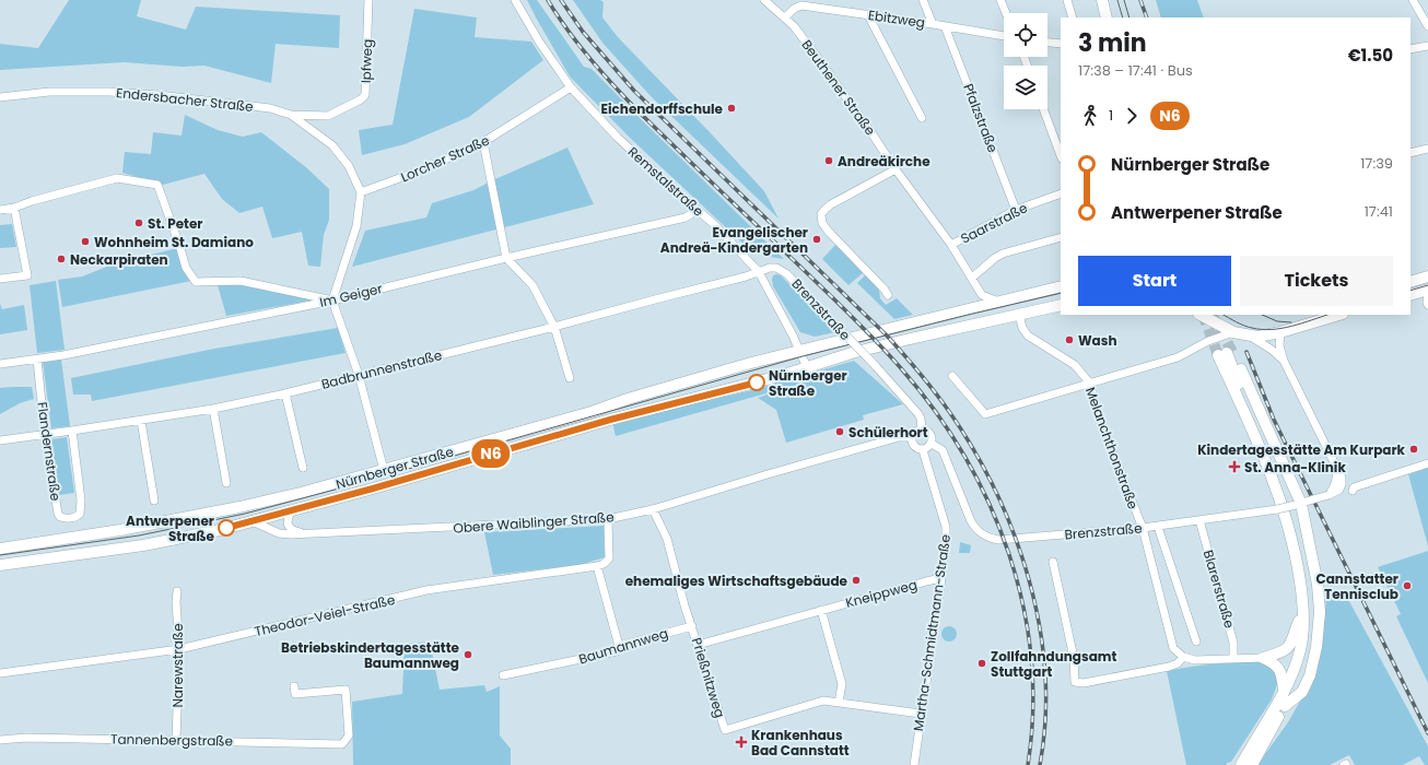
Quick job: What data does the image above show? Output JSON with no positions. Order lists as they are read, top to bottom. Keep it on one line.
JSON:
{"streets":{"main road":["Nürnberger Straße"],"street":["Ebitzweg","Ipfweg","Beuthener Straße","Endersbacher Straße","Pfalzstraße","Lorcher Straße","Remstalstraße","Saarstraße","Im Geiger","Brenzstraße","Badbrunnenstraße","Melanchthonstraße","Flandernstraße","Obere Waiblinger Straße","Blarerstraße","Kneippweg","Theodor-Veiel-Straße","Martha-Schmidtmann-Straße","Baumannweg","Narewstraße","Prießnitzweg","Tannenbergstraße"]},"crossings":[["Ebitzweg","Beuthener Straße"],["Ebitzweg","Pfalzstraße"],["Ipfweg","Endersbacher Straße"],["Beuthener Straße","Saarstraße"],["Beuthener Straße","Nürnberger Straße"],["Pfalzstraße","Saarstraße"],["Lorcher Straße","Remstalstraße"],["Remstalstraße","Im Geiger"],["Remstalstraße","Brenzstraße"],["Remstalstraße","Badbrunnenstraße"],["Remstalstraße","Nürnberger Straße"],["Im Geiger","Flandernstraße"],["Brenzstraße","Badbrunnenstraße"],["Brenzstraße","Melanchthonstraße"],["Brenzstraße","Obere Waiblinger Straße"],["Brenzstraße","Blarerstraße"],["Brenzstraße","Martha-Schmidtmann-Straße"],["Badbrunnenstraße","Flandernstraße"],["Melanchthonstraße","Nürnberger Straße"],["Nürnberger Straße","Obere Waiblinger Straße"],["Obere Waiblinger Straße","Martha-Schmidtmann-Straße"],["Obere Waiblinger Straße","Prießnitzweg"],["Kneippweg","Martha-Schmidtmann-Straße"],["Kneippweg","Prießnitzweg"],["Theodor-Veiel-Straße","Narewstraße"],["Martha-Schmidtmann-Straße","Prießnitzweg"],["Baumannweg","Prießnitzweg"],["Narewstraße","Tannenbergstraße"]],"places":{"other":["Eichendorffschule","Andreäkirche","St. Peter","Evangelischer Andreä-Kindergarten","Wohnheim St. Damiano","Neckarpiraten","Wash","Nürnberger Straße","Schülerhort","Kindertagesstätte Am Kurpark","Antwerpener Straße","ehemaliges Wirtschaftsgebäude","Cannstatter Tennisclub","Betriebskindertagesstätte Baumannweg","Zollfahndungsamt Stuttgart"],"health":["St. Anna-Klinik","Krankenhaus Bad Cannstatt"]},"lines":["bus line N6"],"page":{"on_map":"N6","heading":["3 min","17:38 – 17:41 · Bus","€1.50"],"legs":["1","N6"],"list":[{"name":"Nürnberger Straße","value":"17:39"},{"name":"Antwerpener Straße","value":"17:41"}],"buttons":["Start","Tickets"]}}
